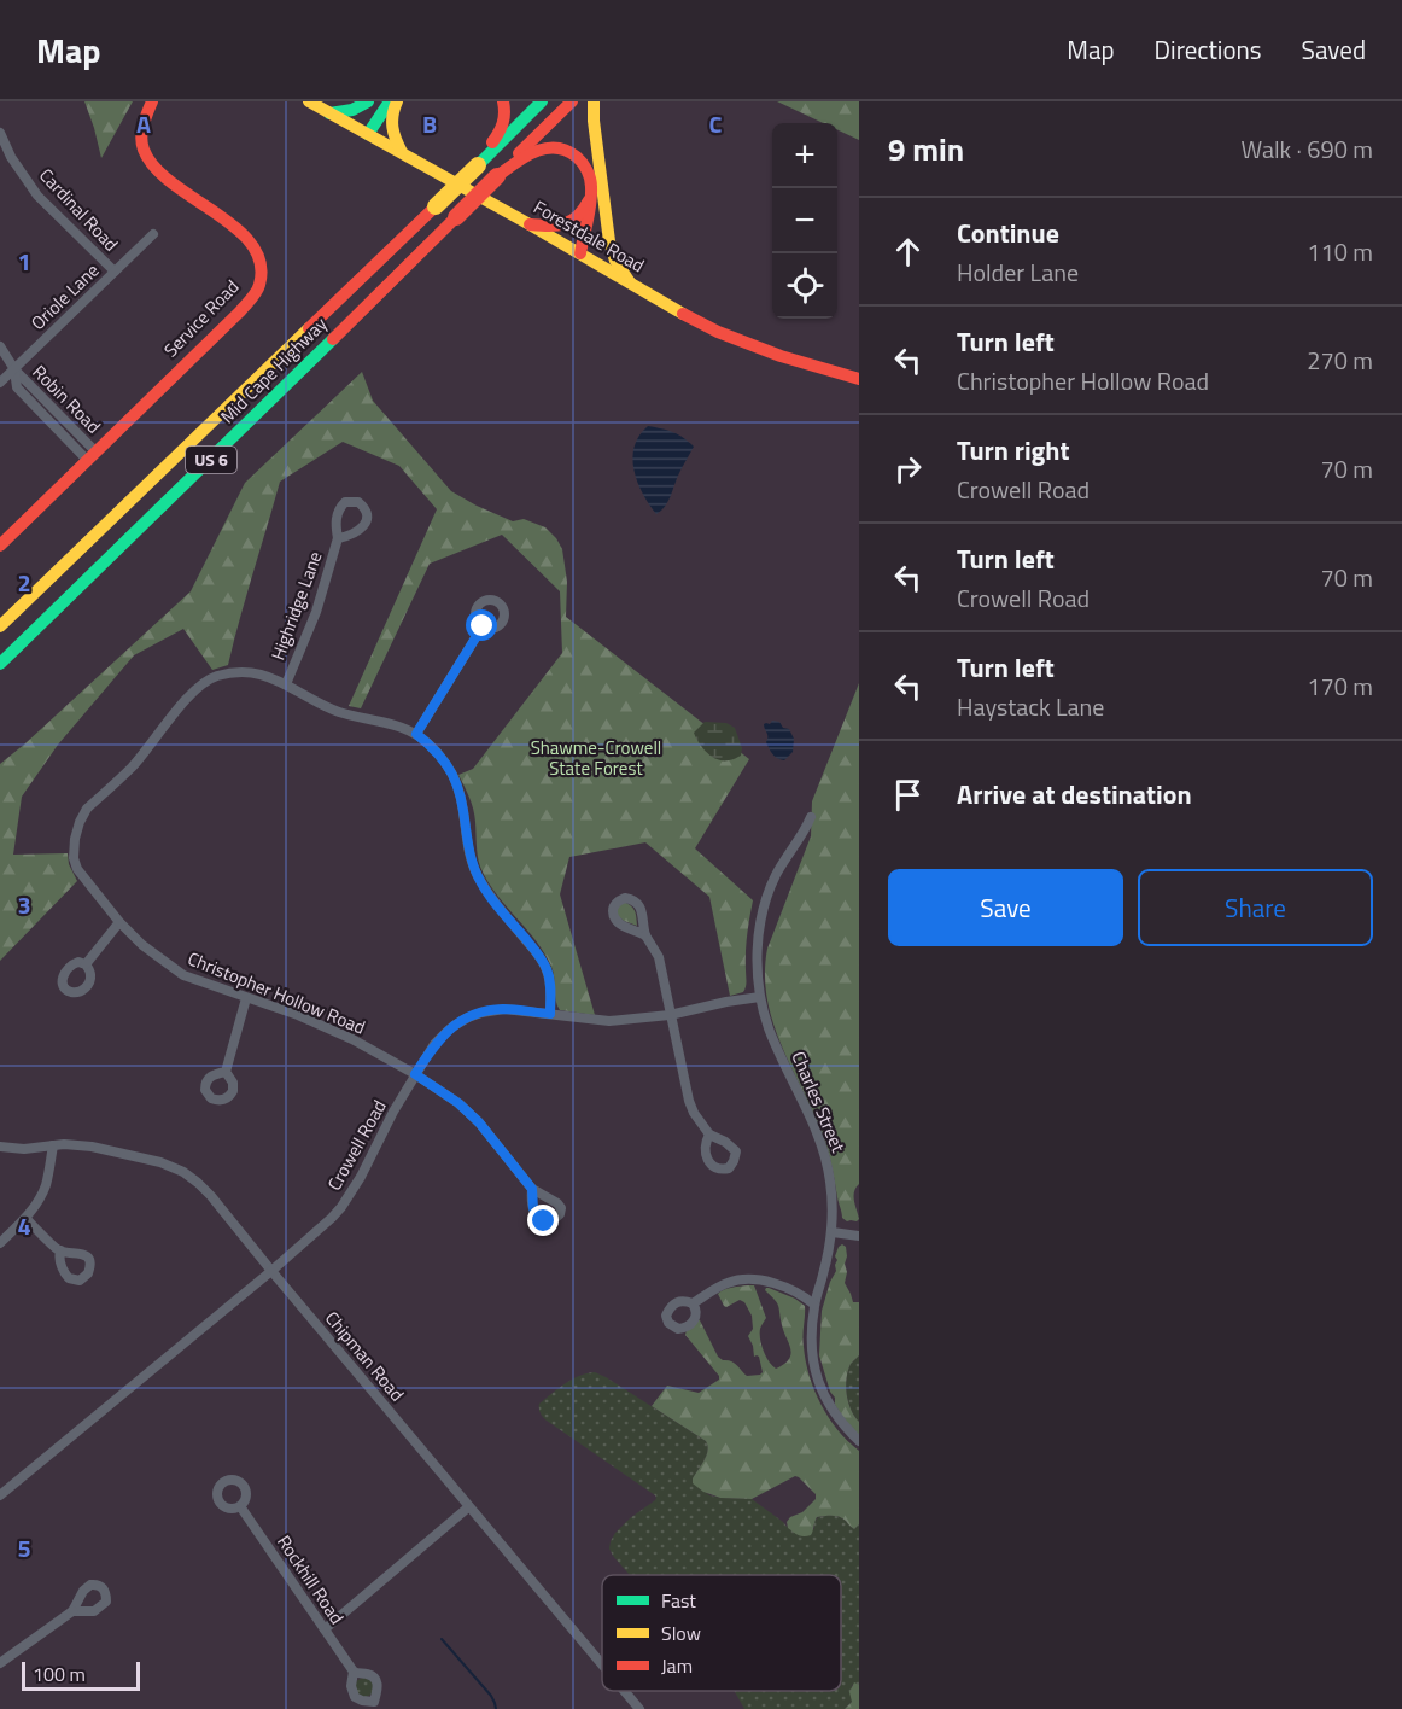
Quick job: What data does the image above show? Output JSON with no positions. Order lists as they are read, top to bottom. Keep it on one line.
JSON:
{"streets":{"main road":["Forestdale Road","Service Road","Mid Cape Highway","US 6"],"street":["Cardinal Road","Oriole Lane","Robin Road","Highridge Lane","Christopher Hollow Road","Charles Street","Crowell Road","Chipman Road","Rockhill Road"]},"crossings":[["Cardinal Road","Oriole Lane"],["Oriole Lane","Robin Road"],["Service Road","Robin Road"],["Highridge Lane","Christopher Hollow Road"],["Christopher Hollow Road","Crowell Road"],["Charles Street","Crowell Road"],["Crowell Road","Chipman Road"]],"parks":["Shawme-Crowell State Forest"],"legend":["Fast","Slow","Jam"],"scale_bar":"100 m","page":{"header":"Map","nav":["Map","Directions","Saved"],"heading":["9 min","Walk · 690 m"],"map_buttons":["+","−"],"list":[["Continue","Holder Lane","110 m"],["Turn left","Christopher Hollow Road","270 m"],["Turn right","Crowell Road","70 m"],["Turn left","Crowell Road","70 m"],["Turn left","Haystack Lane","170 m"],"Arrive at destination"],"buttons":["Save","Share"],"scale":"100 m"},"grid":{"columns":["A","B","C"],"rows":["1","2","3","4","5"]}}
